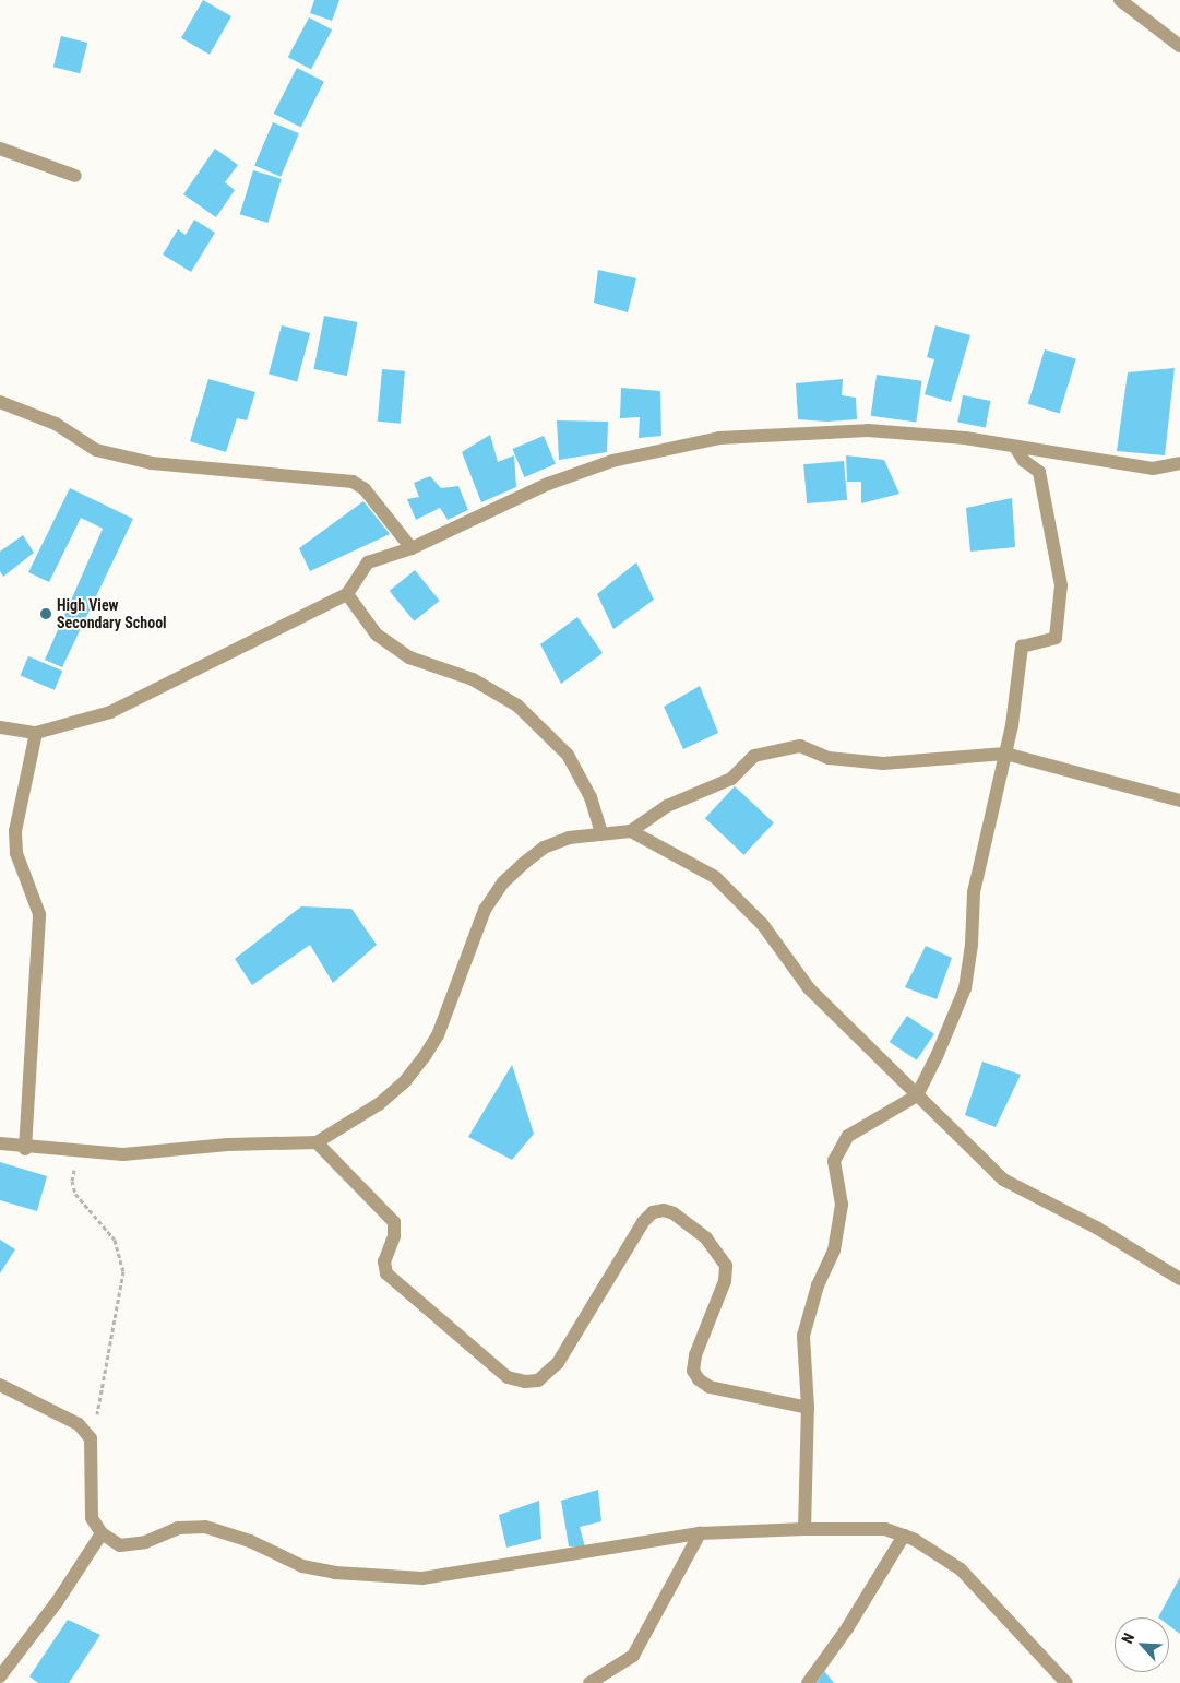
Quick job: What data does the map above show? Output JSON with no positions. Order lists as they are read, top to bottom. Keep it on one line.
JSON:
{"places":["High View Secondary School"],"north":"top left"}
